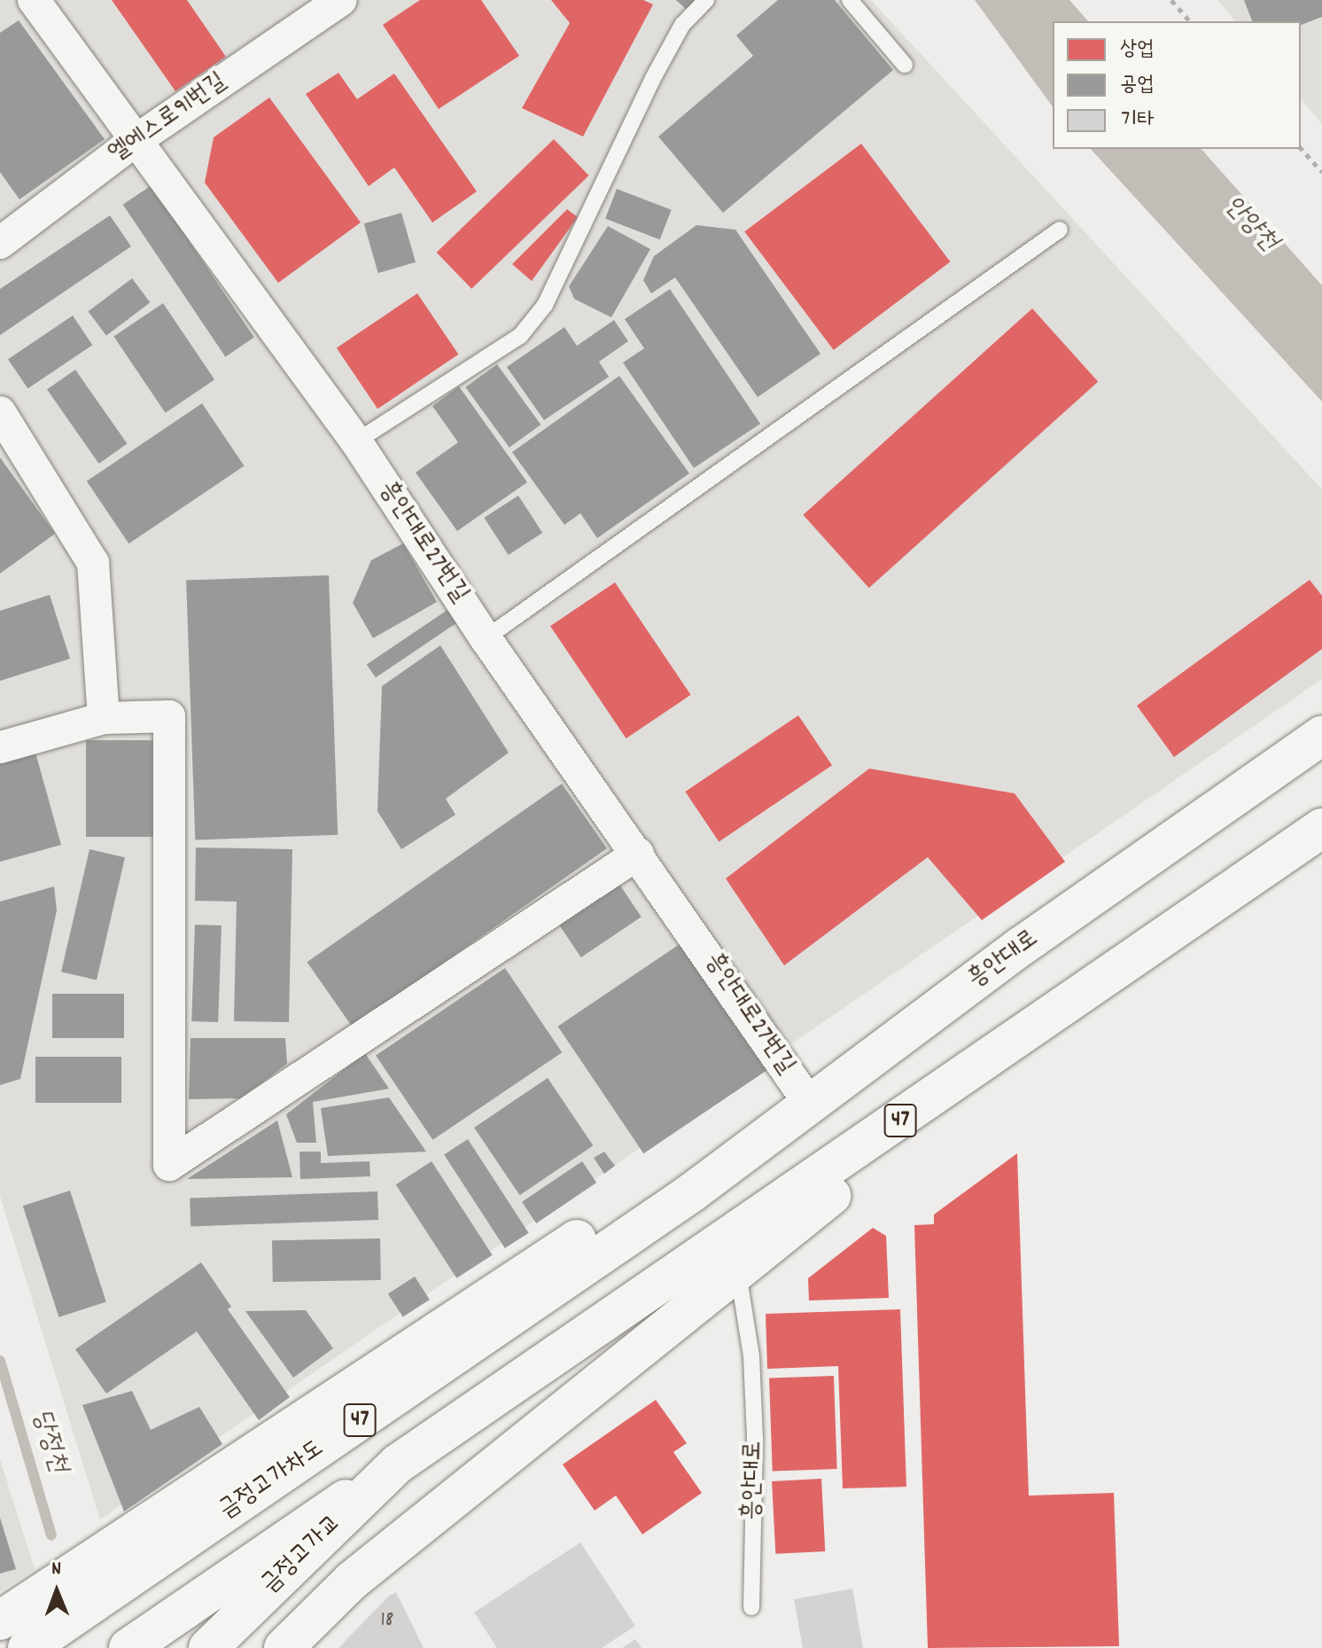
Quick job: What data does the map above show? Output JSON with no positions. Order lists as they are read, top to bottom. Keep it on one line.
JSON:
{"streets":{"main road":["흥안대로","47","금정고가차도","금정고가교"],"street":["엘에스로91번길","흥안대로27번길"]},"crossings":[["엘에스로91번길","흥안대로27번길"],["흥안대로","47"],["흥안대로","금정고가차도"],["47","금정고가교"]],"water":["안양천","당정천"],"house_numbers":["18"],"legend":["상업","공업","기타"],"north":"top"}
